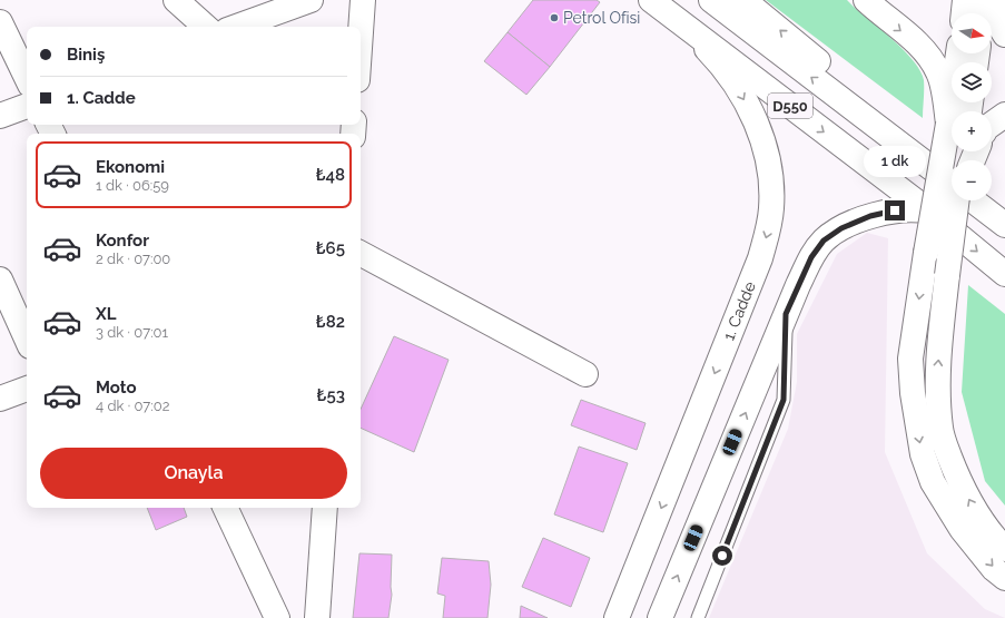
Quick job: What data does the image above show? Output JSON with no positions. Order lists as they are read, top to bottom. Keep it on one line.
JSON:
{"streets":{"main road":["D550","1. Cadde"]},"crossings":[["D550","1. Cadde"]],"places":["Petrol Ofisi"],"north":"right","page":{"map_buttons":["+","−"],"banner":["Biniş","1. Cadde"],"list":[{"name":"Ekonomi","note":"1 dk · 06:59","value":"₺48"},{"name":"Konfor","note":"2 dk · 07:00","value":"₺65"},{"name":"XL","note":"3 dk · 07:01","value":"₺82"},{"name":"Moto","note":"4 dk · 07:02","value":"₺53"}],"bubble":"1 dk","buttons":"Onayla"}}
